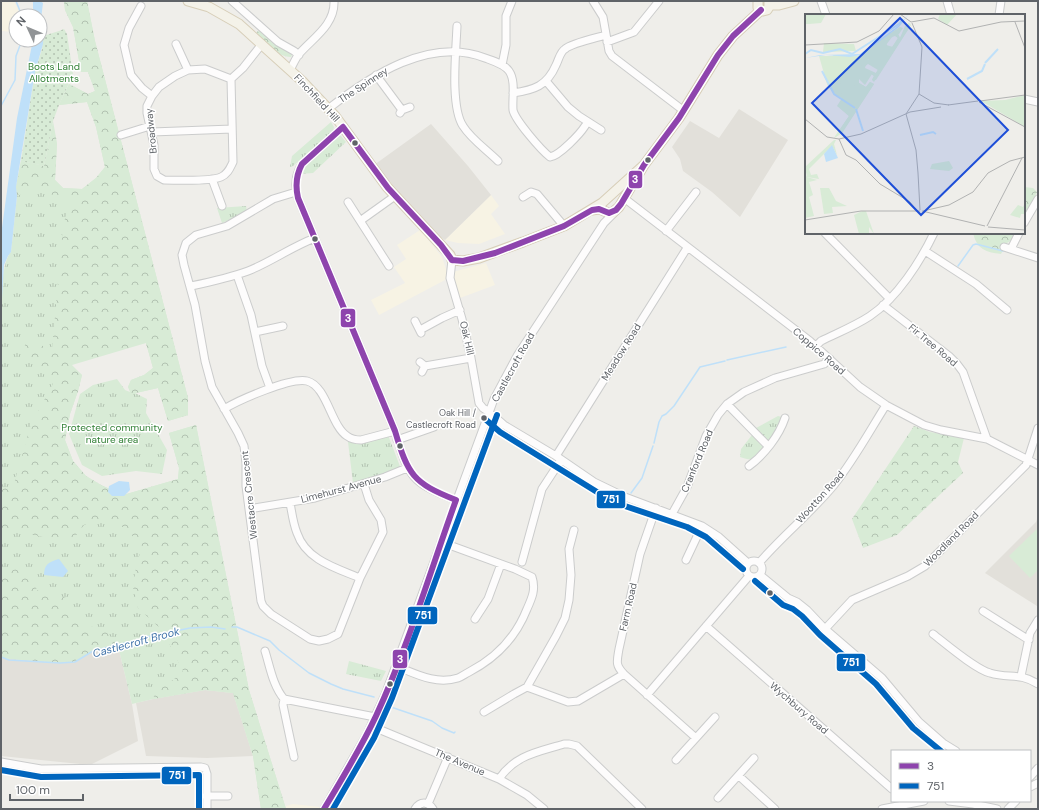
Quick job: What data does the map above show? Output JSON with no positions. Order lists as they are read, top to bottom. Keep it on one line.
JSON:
{"streets":{"main road":["Finchfield Hill"],"street":["The Spinney","Broadway","Oak Hill","Fir Tree Road","Coppice Road","Meadow Road","Castlecroft Road","Cranford Road","Limehurst Avenue","Westacre Crescent","Wootton Road","Woodland Road","Farm Road","Wychbury Road","The Avenue"]},"crossings":[["The Spinney","Finchfield Hill"],["Finchfield Hill","Oak Hill"],["Oak Hill","Meadow Road"],["Oak Hill","Castlecroft Road"],["Oak Hill","Cranford Road"],["Oak Hill","Wootton Road"],["Oak Hill","Farm Road"],["Fir Tree Road","Coppice Road"],["Coppice Road","Meadow Road"],["Coppice Road","Castlecroft Road"],["Coppice Road","Cranford Road"],["Coppice Road","Wootton Road"],["Coppice Road","Woodland Road"],["Castlecroft Road","The Avenue"],["Limehurst Avenue","Westacre Crescent"]],"water":["Castlecroft Brook"],"parks":["Boots Land Allotments","Protected community nature area"],"places":["Oak Hill / Castlecroft Road"],"lines":["transit line 3","transit line 751"],"legend":["3","751"],"scale_bar":"100 m","north":"top left"}
